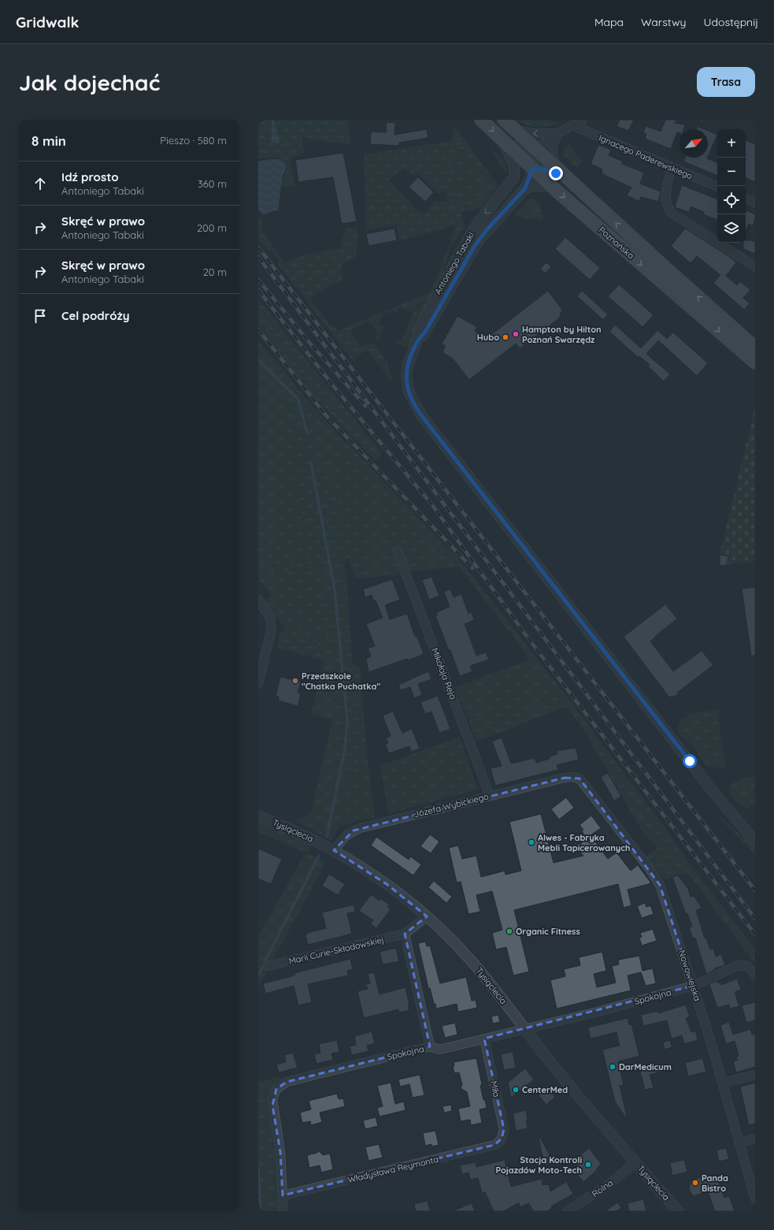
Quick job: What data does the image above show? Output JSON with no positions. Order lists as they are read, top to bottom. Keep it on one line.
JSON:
{"streets":{"main road":["Poznańska"],"street":["Ignacego Paderewskiego","Antoniego Tabaki","Mikołaja Reja","Józefa Wybickiego","Tysiąclecia","Marii Curie-Skłodowskiej","Nowowiejska","Spokojna","Miła","Władysława Reymonta","Rolna"]},"crossings":[["Poznańska","Antoniego Tabaki"],["Mikołaja Reja","Józefa Wybickiego"],["Józefa Wybickiego","Tysiąclecia"],["Józefa Wybickiego","Nowowiejska"],["Tysiąclecia","Marii Curie-Skłodowskiej"],["Tysiąclecia","Spokojna"],["Tysiąclecia","Rolna"],["Nowowiejska","Spokojna"],["Spokojna","Miła"],["Spokojna","Władysława Reymonta"],["Miła","Władysława Reymonta"]],"places":["Hampton by Hilton Poznań Swarzędz","Hubo","Przedszkole \"Chatka Puchatka\"","Alwes - Fabryka Mebli Tapicerowanych","Organic Fitness","DarMedicum","CenterMed","Stacja Kontroli Pojazdów Moto-Tech","Panda Bistro"],"north":"top right","page":{"header":"Gridwalk","nav":["Mapa","Warstwy","Udostępnij"],"buttons":"Trasa","title":"Jak dojechać","heading":["8 min","Pieszo · 580 m"],"map_buttons":["+","−"],"list":[["Idź prosto","Antoniego Tabaki","360 m"],["Skręć w prawo","Antoniego Tabaki","200 m"],["Skręć w prawo","Antoniego Tabaki","20 m"],"Cel podróży"]}}
